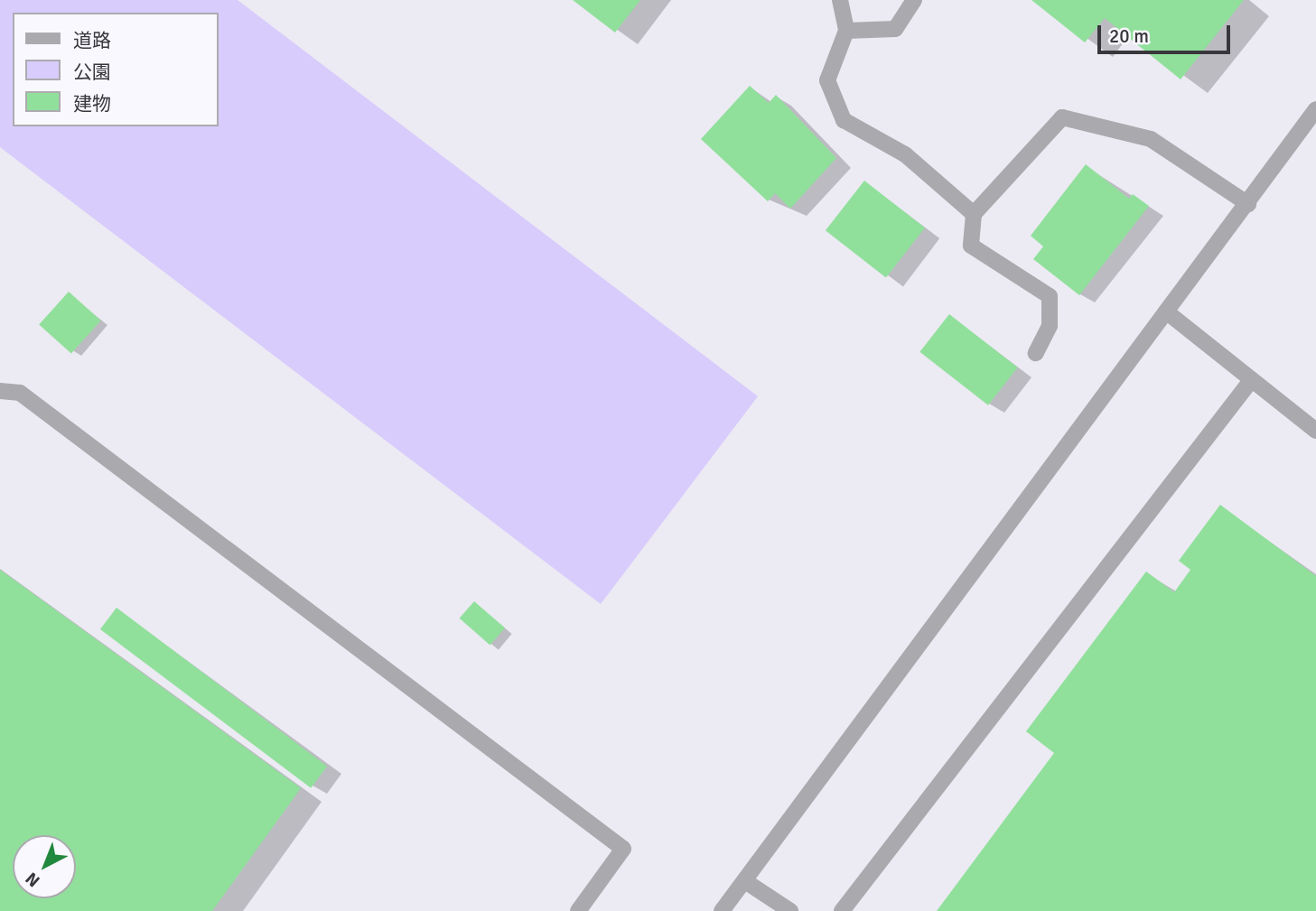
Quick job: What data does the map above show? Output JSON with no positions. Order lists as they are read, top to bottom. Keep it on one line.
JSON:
{"legend":["道路","公園","建物"],"scale_bar":"20 m","north":"bottom left"}
